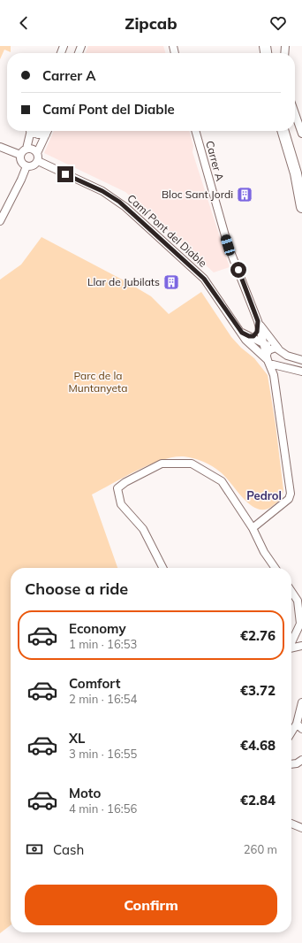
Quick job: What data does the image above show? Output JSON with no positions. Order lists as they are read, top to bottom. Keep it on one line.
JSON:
{"streets":{"street":["Carrer A","Camí Pont del Diable"]},"crossings":[["Carrer A","Camí Pont del Diable"]],"districts":["Pedrol"],"parks":["Parc de la Muntanyeta"],"places":{"building":["Bloc Sant Jordi","Llar de Jubilats"]},"page":{"header":"Zipcab","banner":["Carrer A","Camí Pont del Diable"],"heading":"Choose a ride","list":[{"name":"Economy","note":"1 min · 16:53","value":"€2.76"},{"name":"Comfort","note":"2 min · 16:54","value":"€3.72"},{"name":"XL","note":"3 min · 16:55","value":"€4.68"},{"name":"Moto","note":"4 min · 16:56","value":"€2.84"}],"pay":["Cash","260 m"],"buttons":"Confirm"}}
